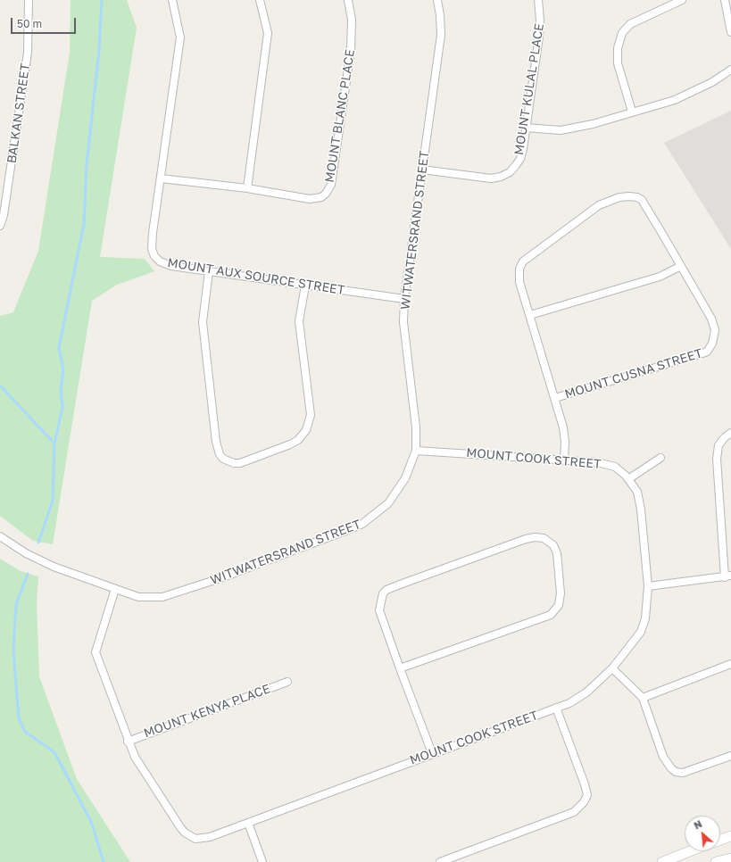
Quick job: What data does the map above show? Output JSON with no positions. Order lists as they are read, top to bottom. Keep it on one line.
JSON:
{"streets":{"street":["MOUNT KULAL PLACE","BALKAN STREET","MOUNT BLANC PLACE","WITWATERSRAND STREET","MOUNT AUX SOURCE STREET","MOUNT CUSNA STREET","MOUNT COOK STREET","MOUNT KENYA PLACE"]},"crossings":[["MOUNT KULAL PLACE","WITWATERSRAND STREET"],["MOUNT BLANC PLACE","MOUNT AUX SOURCE STREET"],["WITWATERSRAND STREET","MOUNT AUX SOURCE STREET"],["WITWATERSRAND STREET","MOUNT COOK STREET"],["MOUNT CUSNA STREET","MOUNT COOK STREET"],["MOUNT COOK STREET","MOUNT KENYA PLACE"]],"scale_bar":"50 m","north":"top left"}
